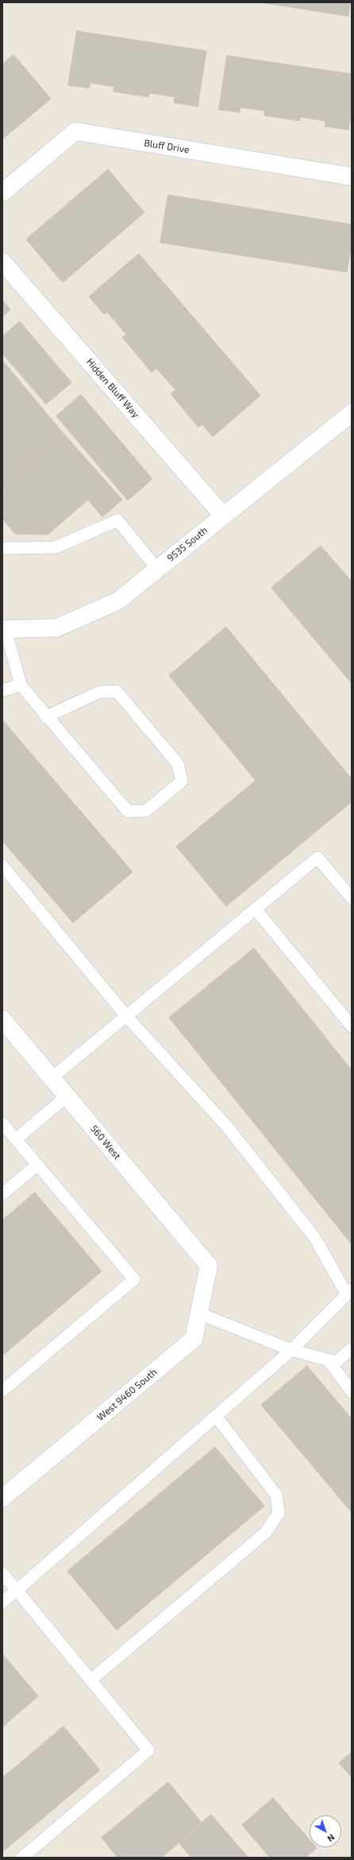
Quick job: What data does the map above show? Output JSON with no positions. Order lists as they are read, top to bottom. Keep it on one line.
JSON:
{"streets":{"street":["Bluff Drive","Hidden Bluff Way","9535 South","560 West","West 9460 South"]},"crossings":[["Hidden Bluff Way","9535 South"],["560 West","West 9460 South"]],"north":"bottom right"}
